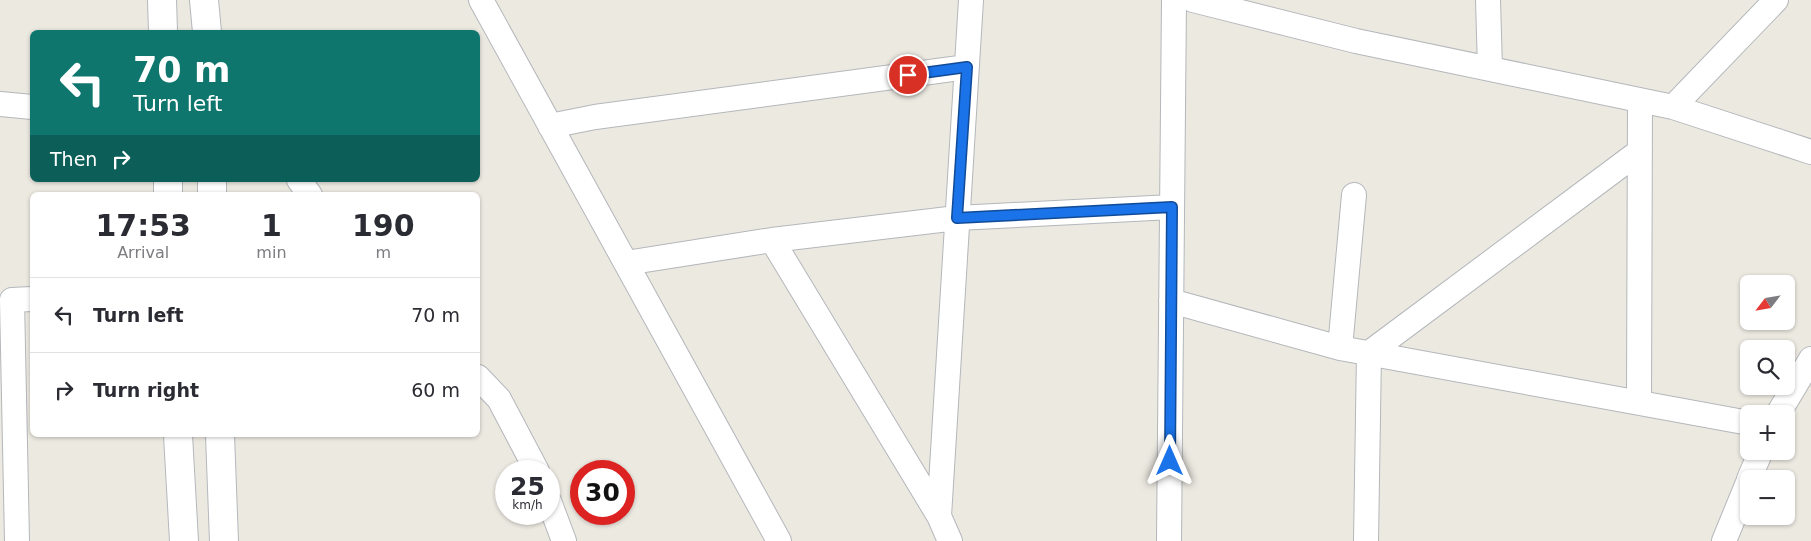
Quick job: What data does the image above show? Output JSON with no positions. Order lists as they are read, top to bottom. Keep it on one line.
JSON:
{"north":"bottom left","page":{"turn":["70 m","Turn left"],"then":"Then","eta":["17:53","Arrival","1","min","190","m"],"map_buttons":["+","−"],"list":[{"name":"Turn left","value":"70 m"},{"name":"Turn right","value":"60 m"}],"speed":"25 km/h","limit":"30"}}
